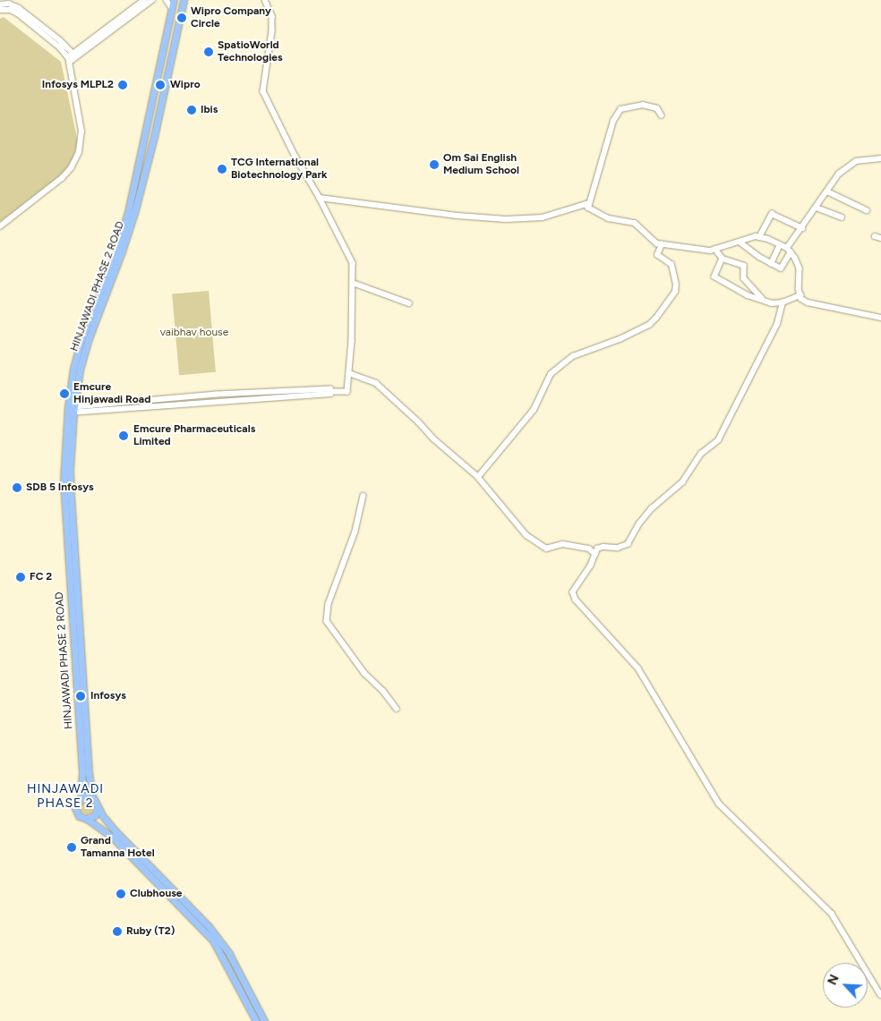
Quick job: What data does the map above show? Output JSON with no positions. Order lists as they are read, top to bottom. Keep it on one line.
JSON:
{"streets":{"main road":["HINJAWADI PHASE 2 ROAD"]},"districts":["HINJAWADI PHASE 2"],"parks":["vaibhav house"],"places":["Wipro Company Circle","SpatioWorld Technologies","Infosys MLPL2","Wipro","Ibis","Om Sai English Medium School","TCG International Biotechnology Park","Emcure Hinjawadi Road","Emcure Pharmaceuticals Limited","SDB 5 Infosys","FC 2","Infosys","Grand Tamanna Hotel","Clubhouse","Ruby (T2)"],"north":"top left"}
